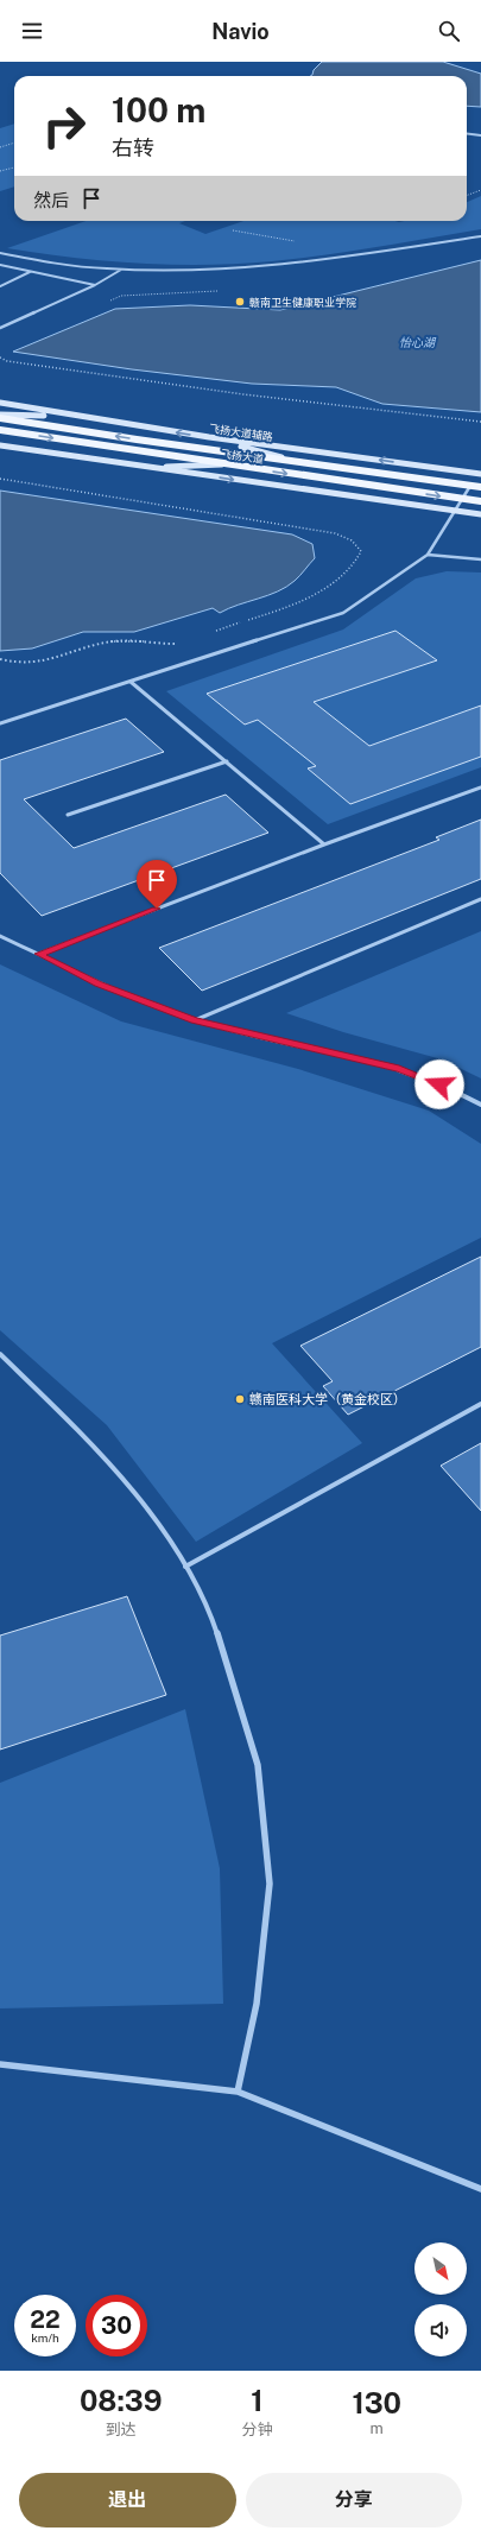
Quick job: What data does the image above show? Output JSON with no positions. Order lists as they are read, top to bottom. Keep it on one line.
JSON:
{"streets":{"main road":["飞扬大道"],"street":["飞扬大道辅路"]},"water":["怡心湖"],"places":["赣南卫生健康职业学院","赣南医科大学（黄金校区）"],"north":"bottom right","page":{"header":"Navio","turn":["100 m","右转"],"then":"然后","speed":"22 km/h","limit":"30","eta":["08:39","到达","1","分钟","130","m"],"buttons":["退出","分享"]}}
